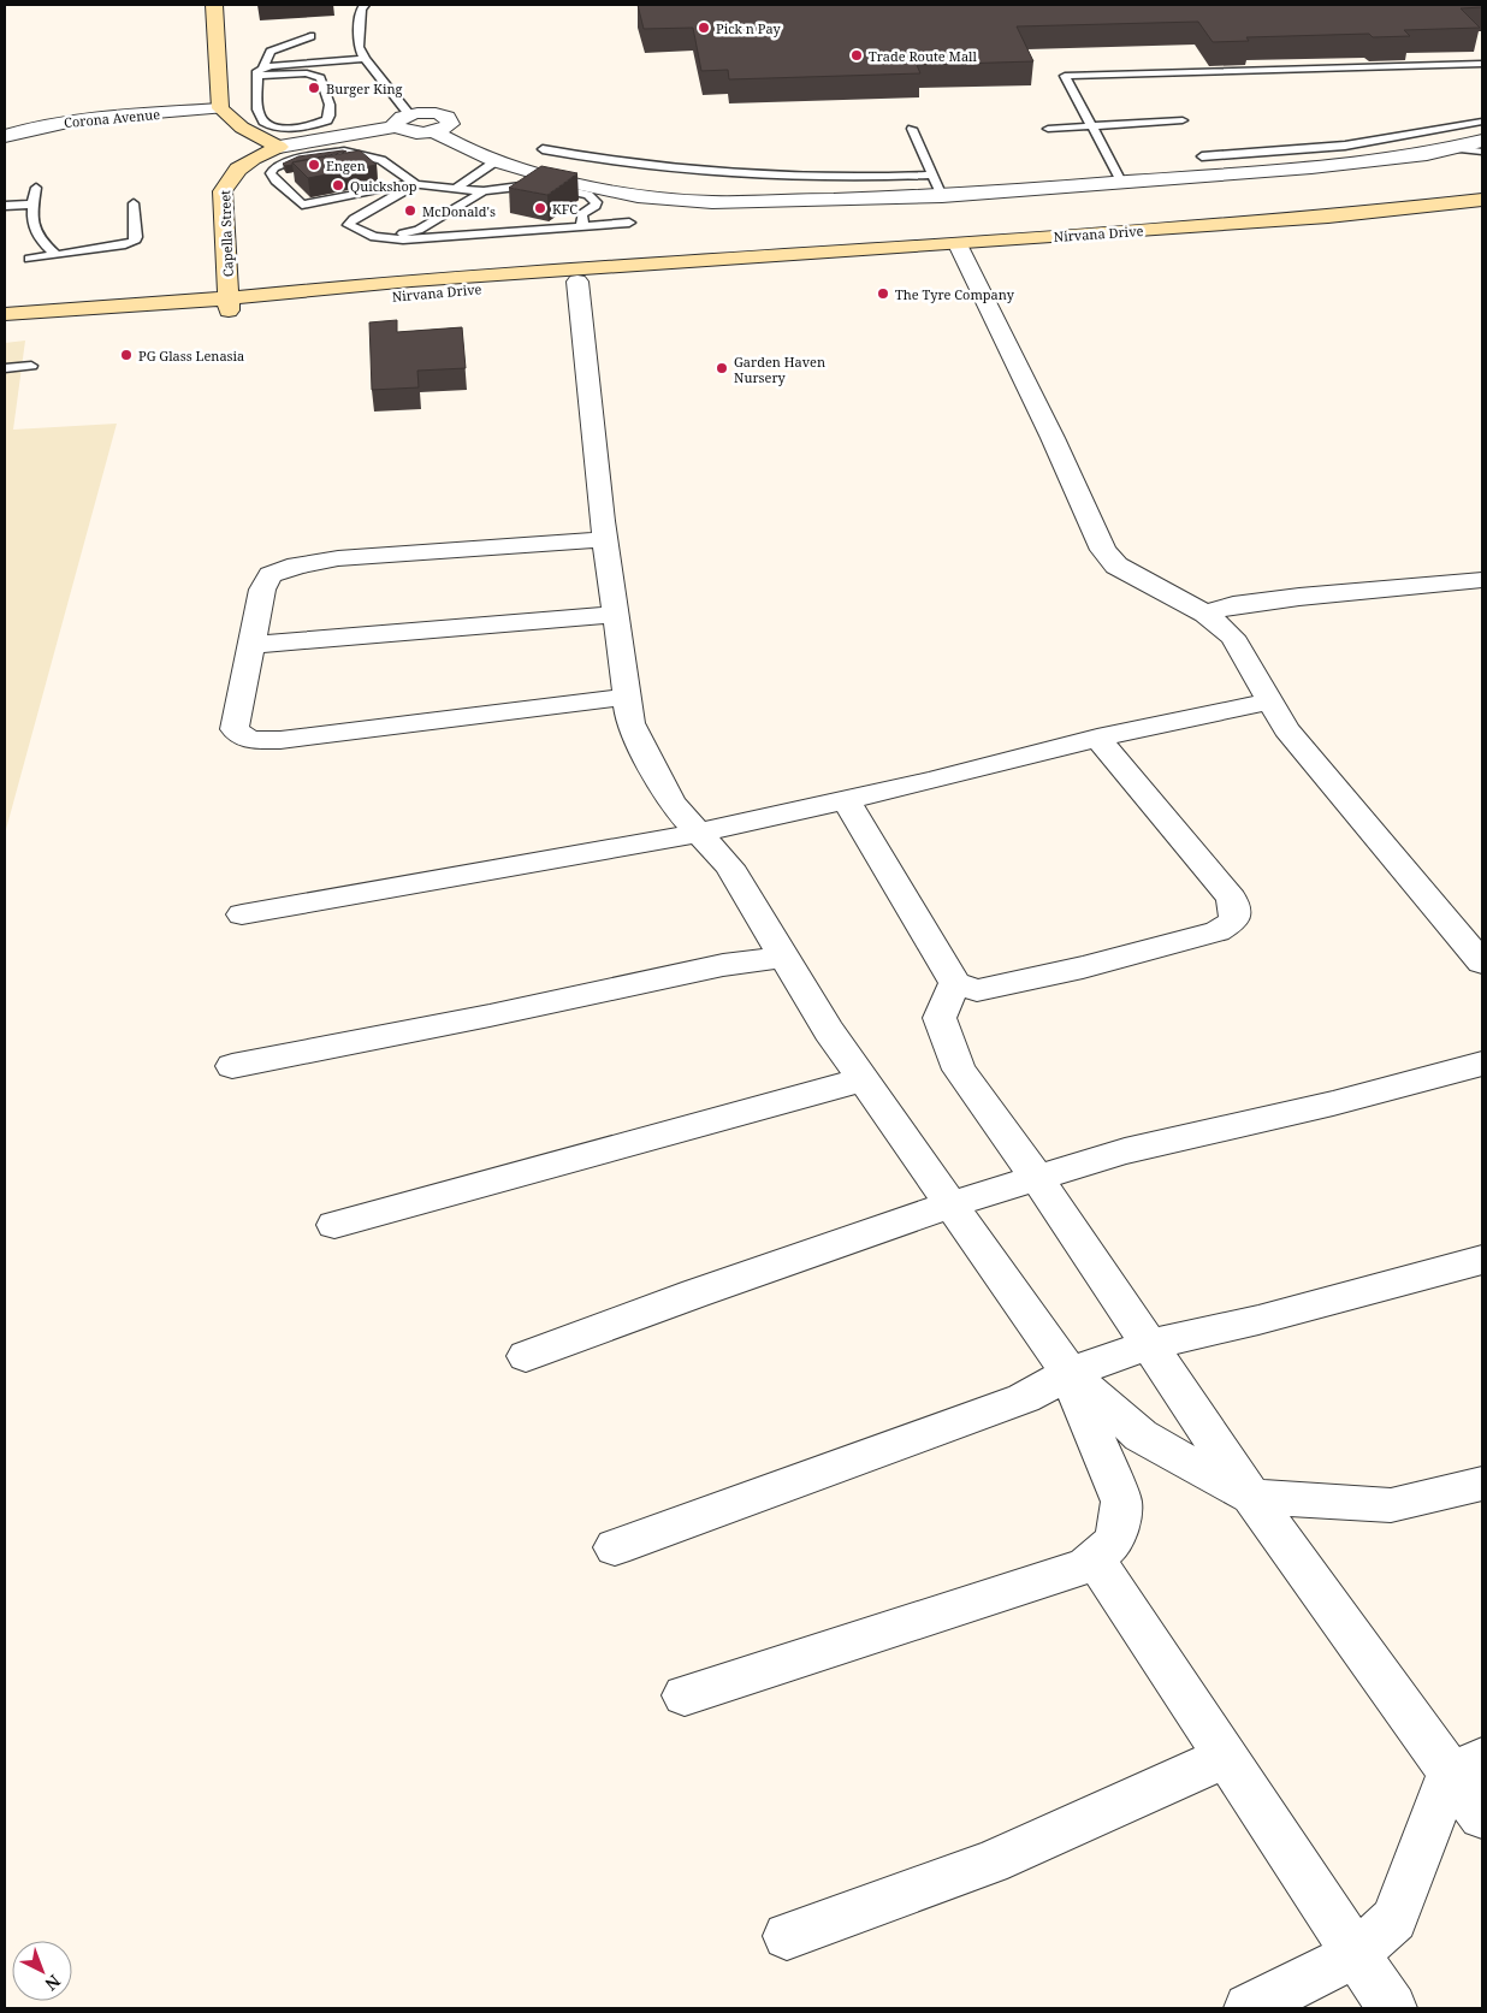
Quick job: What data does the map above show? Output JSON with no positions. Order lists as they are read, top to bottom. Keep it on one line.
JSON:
{"streets":{"main road":["Capella Street","Nirvana Drive"],"street":["Corona Avenue"]},"crossings":[["Capella Street","Nirvana Drive"]],"places":["Pick n Pay","Trade Route Mall","Burger King","Engen","Quickshop","KFC","McDonald's","The Tyre Company","PG Glass Lenasia","Garden Haven Nursery"],"north":"bottom right"}
